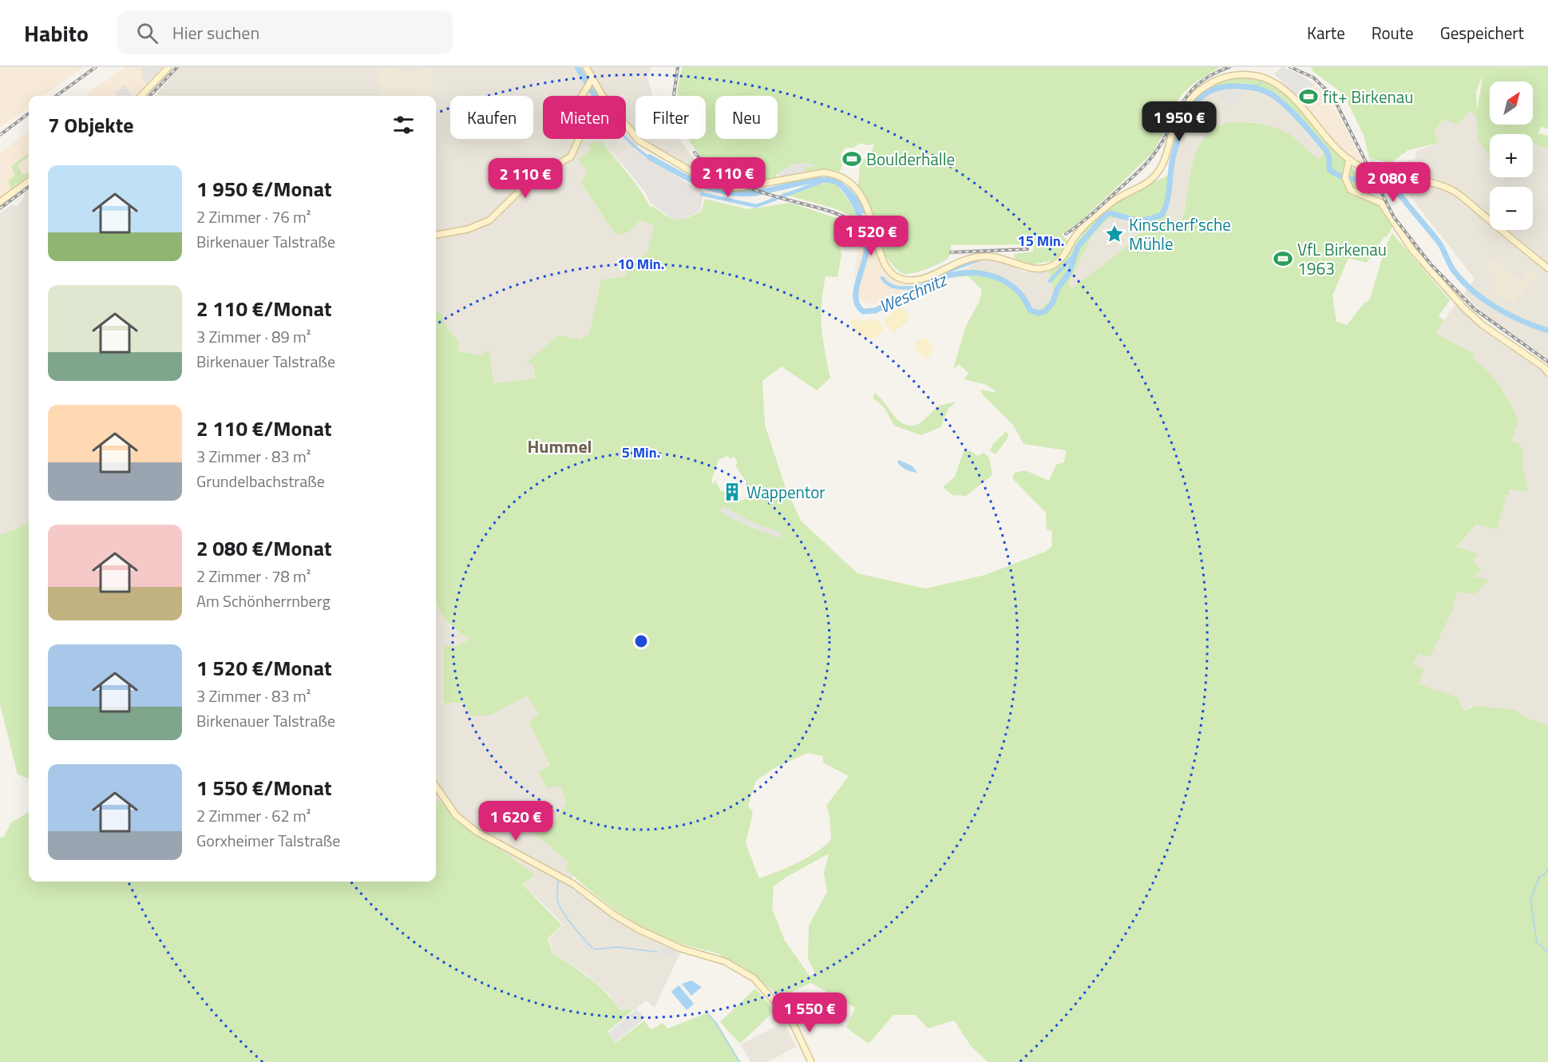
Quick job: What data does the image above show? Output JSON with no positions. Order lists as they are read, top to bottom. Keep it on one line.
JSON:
{"districts":["Hummel"],"water":["Weschnitz"],"places":{"sports":["fit+ Birkenau","Boulderhalle","VfL Birkenau 1963"],"place":["Kinscherf'sche Mühle"],"building":["Wappentor"]},"north":"top right","page":{"header":"Habito","search":"Hier suchen","nav":["Karte","Route","Gespeichert"],"map_buttons":["+","−"],"chip":["Kaufen","Mieten","Filter","Neu"],"heading":"7 Objekte","price":["1 950 €","2 110 €","2 110 €","2 080 €","1 520 €","1 620 €","1 550 €"],"list":[{"name":"1 950 €/Monat","note":"2 Zimmer · 76 m² · Birkenauer Talstraße"},{"name":"2 110 €/Monat","note":"3 Zimmer · 89 m² · Birkenauer Talstraße"},{"name":"2 110 €/Monat","note":"3 Zimmer · 83 m² · Grundelbachstraße"},{"name":"2 080 €/Monat","note":"2 Zimmer · 78 m² · Am Schönherrnberg"},{"name":"1 520 €/Monat","note":"3 Zimmer · 83 m² · Birkenauer Talstraße"},{"name":"1 550 €/Monat","note":"2 Zimmer · 62 m² · Gorxheimer Talstraße"}]},"rings":["15 Min.","10 Min.","5 Min."]}
